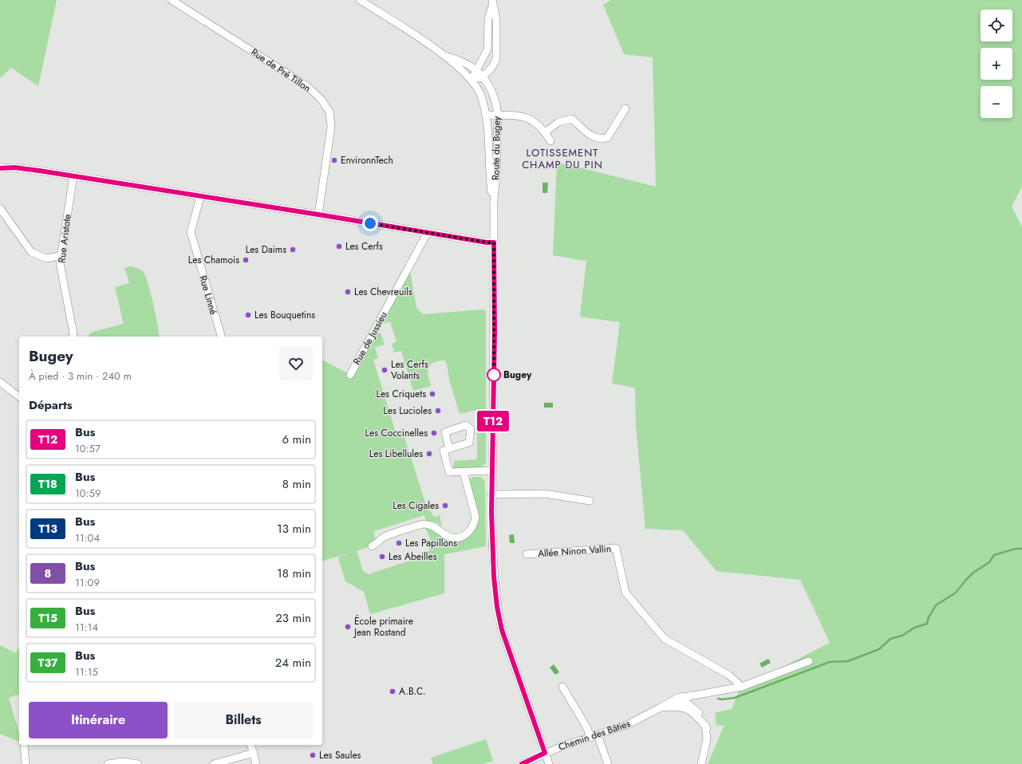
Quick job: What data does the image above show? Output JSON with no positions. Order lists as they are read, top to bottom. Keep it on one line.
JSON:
{"streets":{"street":["Rue de Pré Tillon","Route du Bugey","Rue Aristote","Rue Linné","Rue de Jussieu","Allée Ninon Vallin","Chemin des Bâties"]},"crossings":[["Route du Bugey","Chemin des Bâties"],["Allée Ninon Vallin","Chemin des Bâties"]],"districts":["LOTISSEMENT CHAMP DU PIN"],"places":["EnvironnTech","Les Cerfs","Les Daims","Les Chamois","Les Chevreuils","Les Bouquetins","Les Cerfs Volants","Bugey","Les Criquets","Les Lucioles","Les Coccinelles","Les Libellules","Les Cigales","Les Papillons","Les Abeilles","École primaire Jean Rostand","A.B.C.","Les Saules"],"lines":["bus line T12"],"page":{"on_map":"T12","map_buttons":["+","−"],"heading":[["Bugey","À pied · 3 min · 240 m"],"Départs"],"list":[{"mark":"T12","name":"Bus","note":"10:57","value":"6 min"},{"mark":"T18","name":"Bus","note":"10:59","value":"8 min"},{"mark":"T13","name":"Bus","note":"11:04","value":"13 min"},{"mark":"8","name":"Bus","note":"11:09","value":"18 min"},{"mark":"T15","name":"Bus","note":"11:14","value":"23 min"},{"mark":"T37","name":"Bus","note":"11:15","value":"24 min"}],"buttons":["Itinéraire","Billets"]}}
